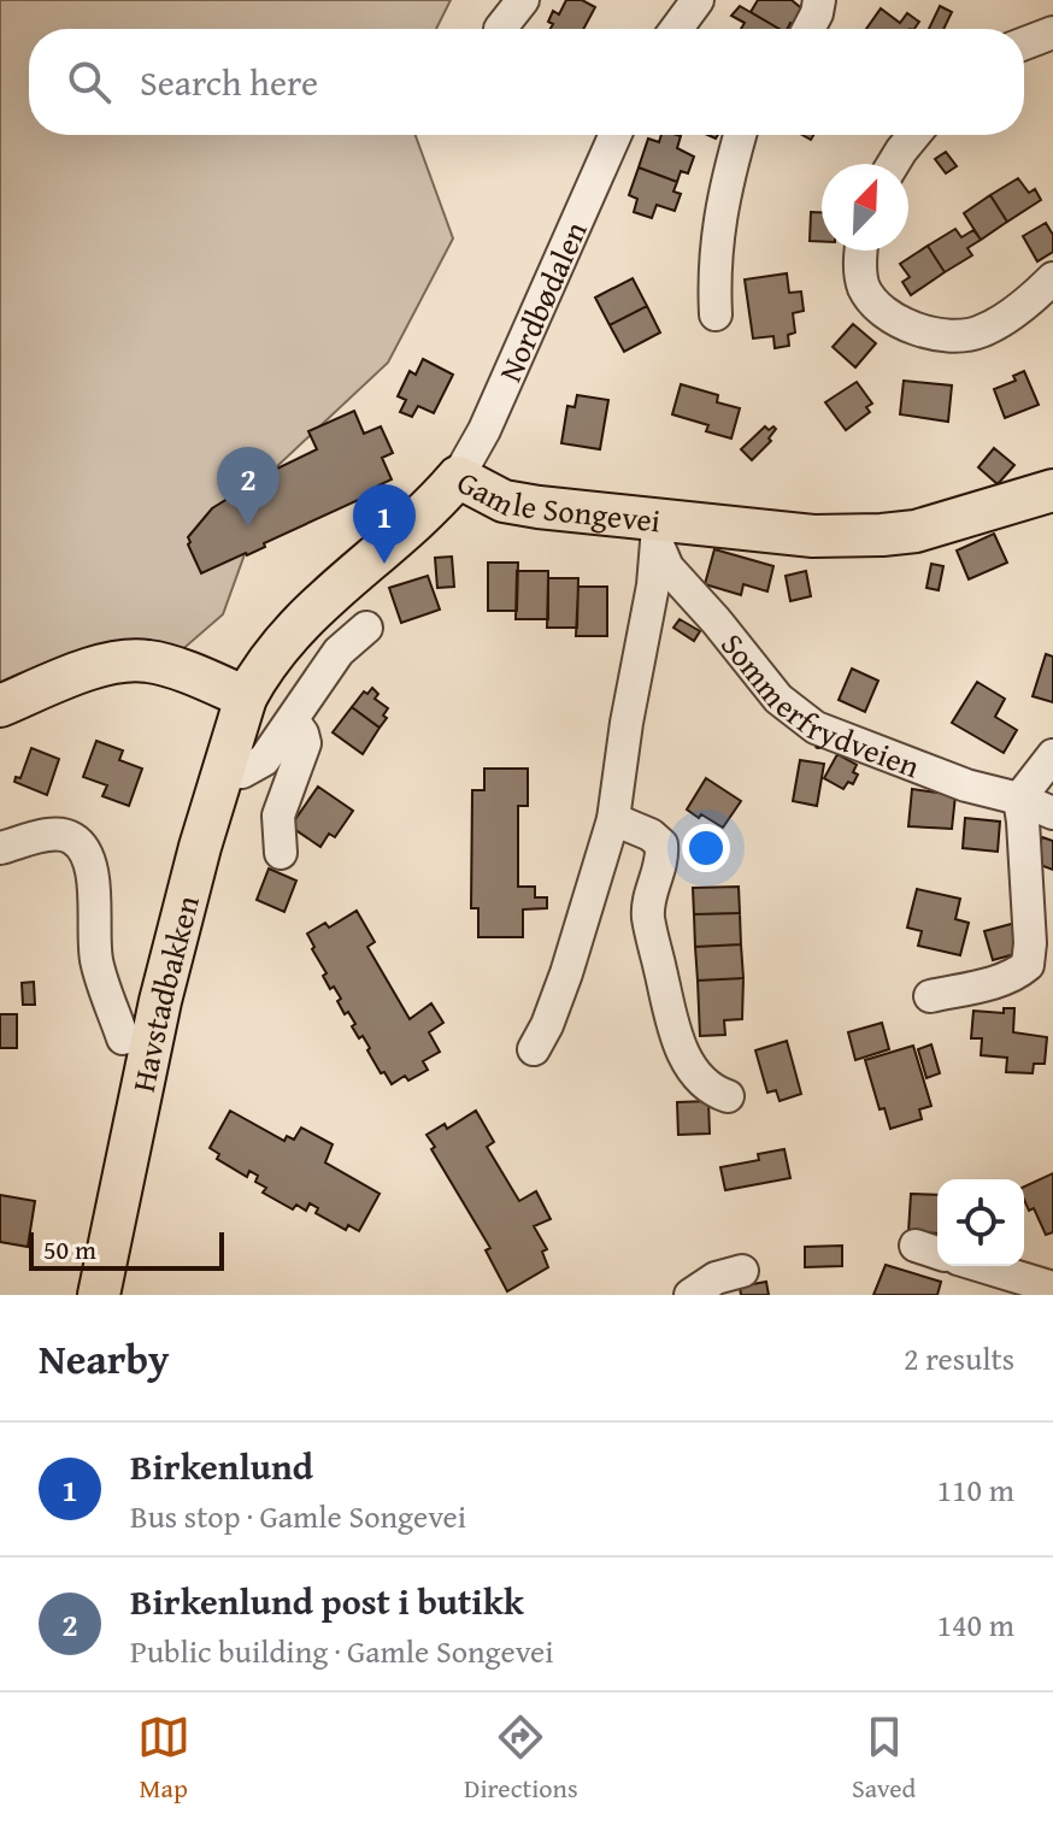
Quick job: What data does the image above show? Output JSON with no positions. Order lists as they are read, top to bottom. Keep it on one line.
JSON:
{"streets":{"main road":["Gamle Songevei","Havstadbakken"],"street":["Nordbødalen","Sommerfrydveien"]},"crossings":[["Nordbødalen","Gamle Songevei"],["Gamle Songevei","Sommerfrydveien"],["Gamle Songevei","Havstadbakken"]],"scale_bar":"50 m","north":"top right","page":{"search":"Search here","pins":["2","1"],"scale":"50 m","heading":["Nearby","2 results"],"list":[{"mark":"1","name":"Birkenlund","note":"Bus stop · Gamle Songevei","value":"110 m"},{"mark":"2","name":"Birkenlund post i butikk","note":"Public building · Gamle Songevei","value":"140 m"}],"nav":["Map","Directions","Saved"]}}
